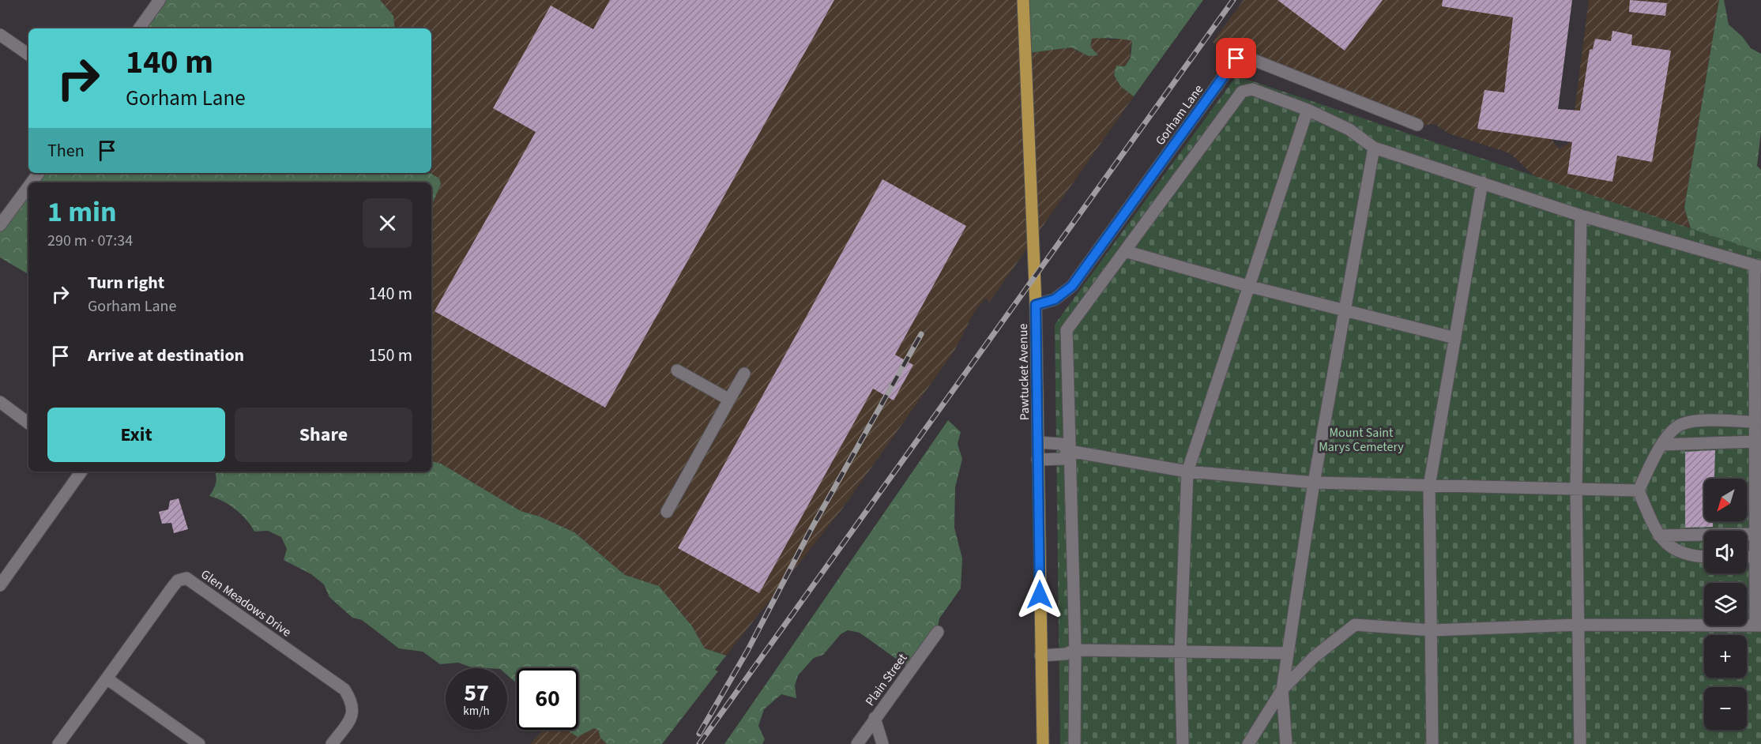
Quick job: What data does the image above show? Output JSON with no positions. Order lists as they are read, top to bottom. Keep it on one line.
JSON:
{"streets":{"main road":["Pawtucket Avenue"],"street":["Gorham Lane","Glen Meadows Drive","Plain Street"]},"crossings":[["Gorham Lane","Pawtucket Avenue"]],"parks":["Mount Saint Marys Cemetery"],"north":"bottom left","page":{"turn":["140 m","Gorham Lane"],"then":"Then","heading":["1 min","290 m · 07:34"],"list":[{"name":"Turn right","note":"Gorham Lane","value":"140 m"},{"name":"Arrive at destination","value":"150 m"}],"buttons":["Exit","Share"],"map_buttons":["+","−"],"speed":"57 km/h","limit":"60"}}
